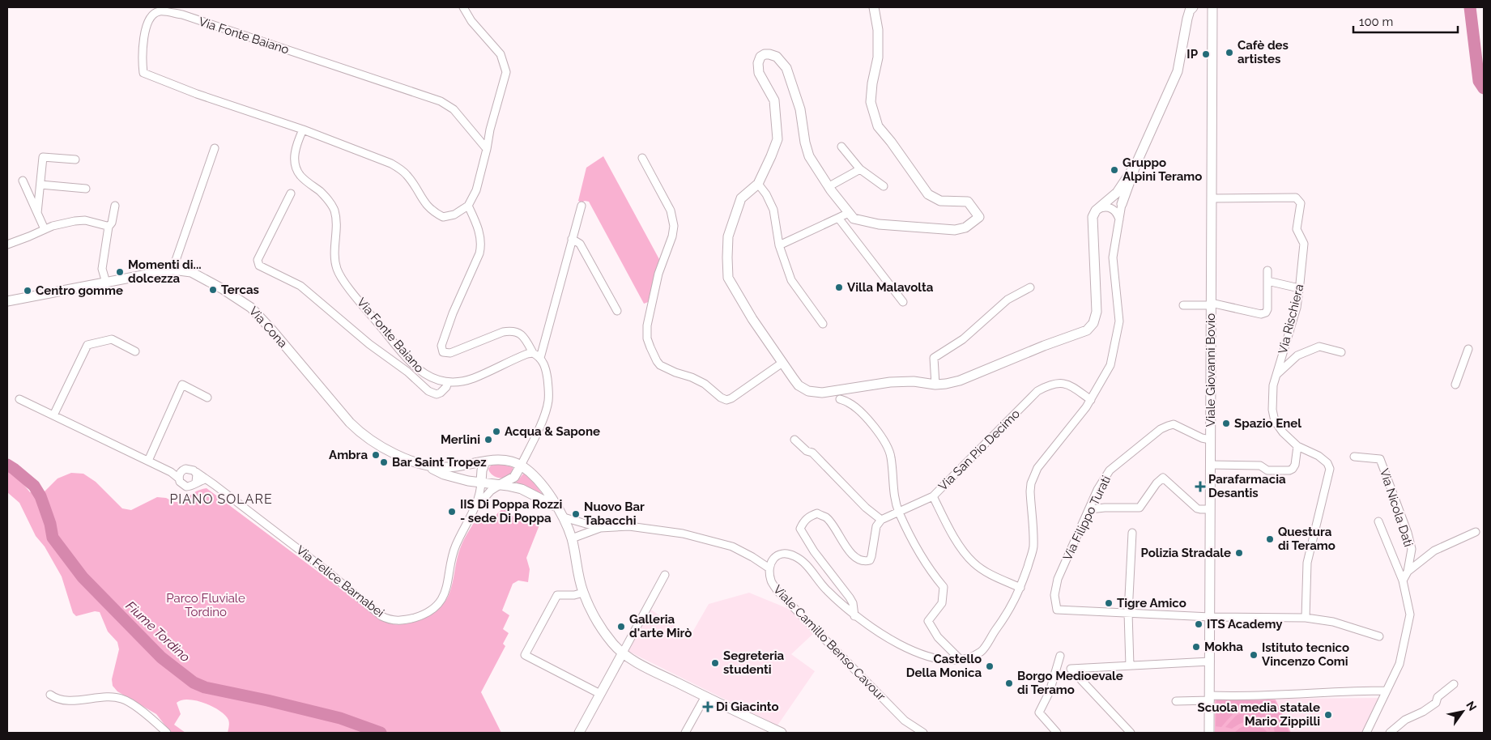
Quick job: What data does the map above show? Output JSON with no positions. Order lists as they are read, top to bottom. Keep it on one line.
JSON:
{"streets":{"main road":["Via Cona","Viale Giovanni Bovio"],"street":["Via Fonte Baiano","Via Rischiera","Via San Pio Decimo","Via Nicola Dati","Via Filippo Turati","Via Felice Barnabei","Viale Camillo Benso Cavour"]},"crossings":[["Via Rischiera","Viale Giovanni Bovio"],["Via Cona","Via Felice Barnabei"],["Viale Giovanni Bovio","Via Filippo Turati"],["Via San Pio Decimo","Viale Camillo Benso Cavour"]],"districts":["PIANO SOLARE"],"water":["Fiume Tordino"],"parks":["Parco Fluviale Tordino"],"places":{"other":["Cafè des artistes","IP","Gruppo Alpini Teramo","Momenti di... dolcezza","Villa Malavolta","Tercas","Centro gomme","Spazio Enel","Acqua & Sapone","Merlini","Ambra","Bar Saint Tropez","IIS Di Poppa Rozzi - sede Di Poppa","Nuovo Bar Tabacchi","Questura di Teramo","Polizia Stradale","Tigre Amico","ITS Academy","Galleria d'arte Mirò","Mokha","Istituto tecnico Vincenzo Comi","Segreteria studenti","Castello Della Monica","Borgo Medioevale di Teramo","Scuola media statale Mario Zippilli"],"health":["Parafarmacia Desantis","Di Giacinto"]},"scale_bar":"100 m","north":"top right"}
